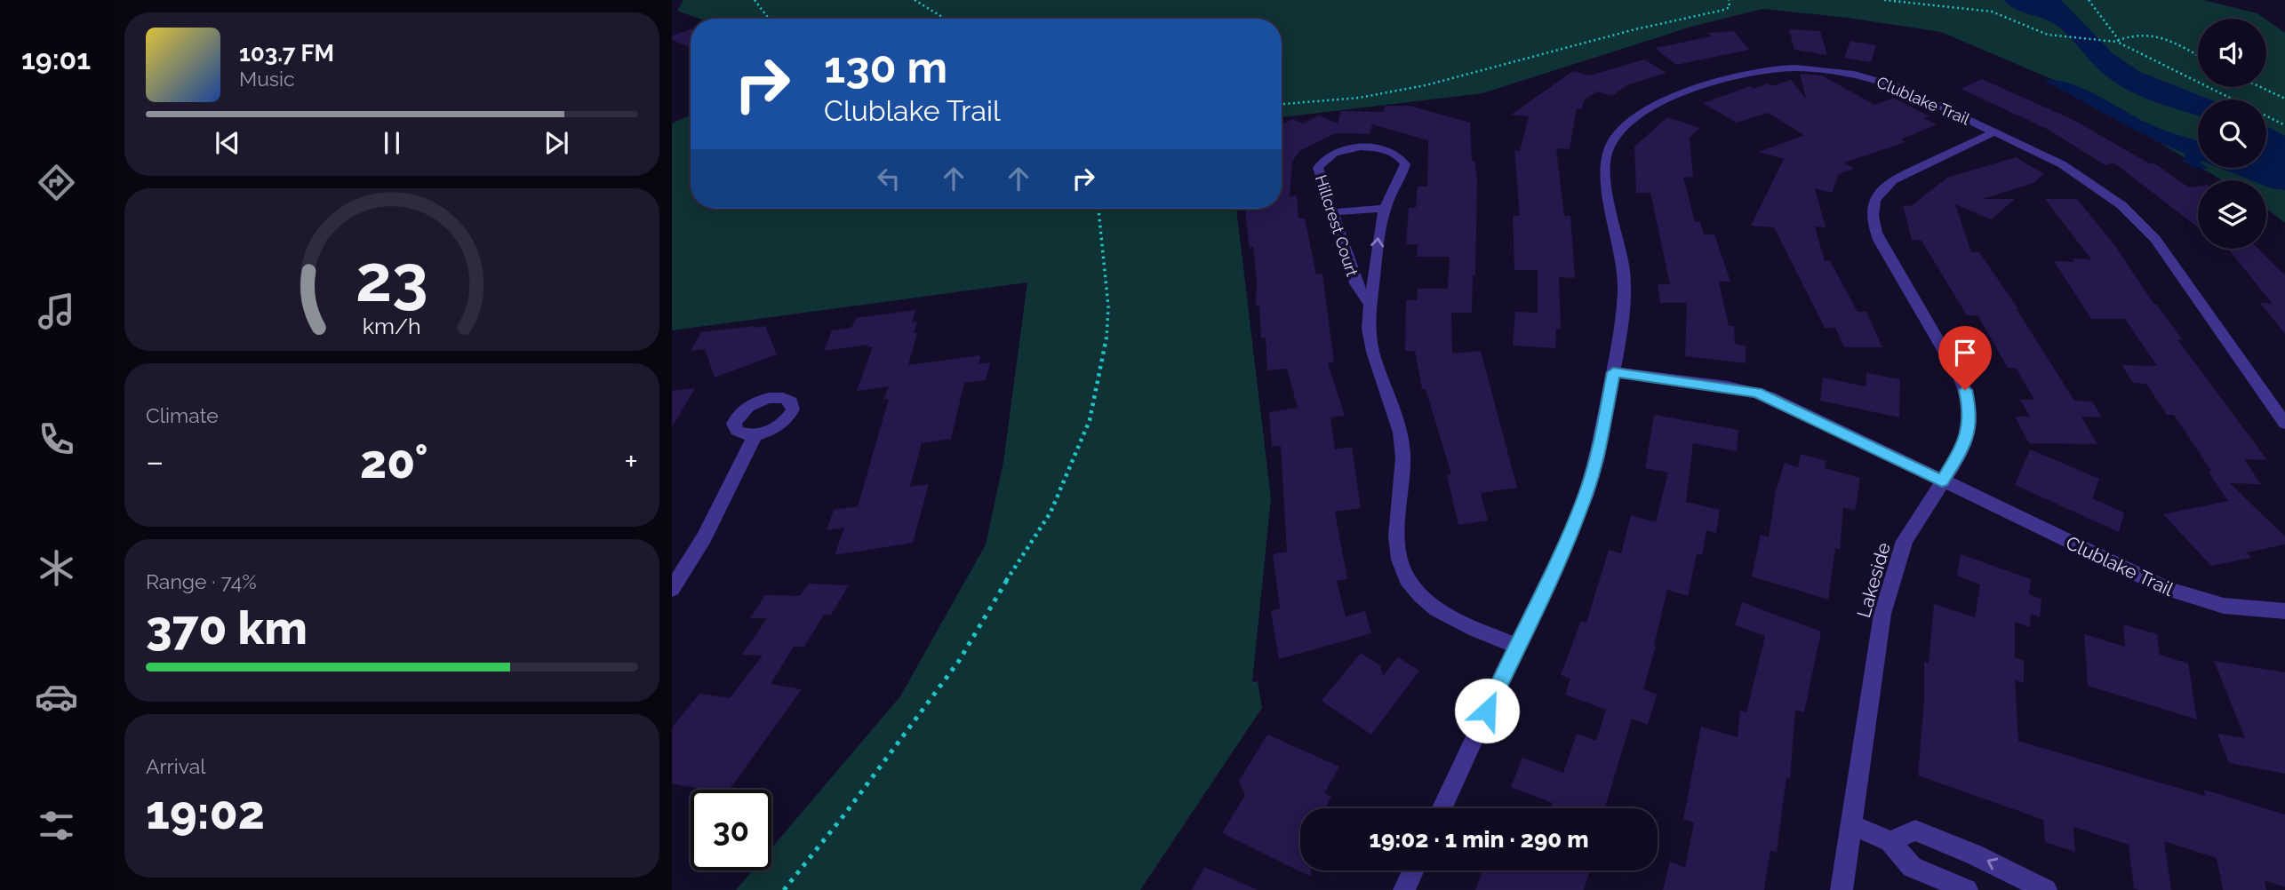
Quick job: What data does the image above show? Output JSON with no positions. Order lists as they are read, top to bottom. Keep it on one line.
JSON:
{"streets":{"street":["Clublake Trail","Hillcrest Court","Lakeside"]},"crossings":[["Clublake Trail","Hillcrest Court"],["Clublake Trail","Lakeside"]],"page":{"tabs":"19:01","turn":["130 m","Clublake Trail"],"song":["103.7 FM","Music"],"tile":["Climate",["Range · 74%","370 km"],["Arrival","19:02"]],"heat":["−","20°","+"],"limit":"30","trip":"19:02 · 1 min · 290 m","gauge":["23","km/h"]}}
